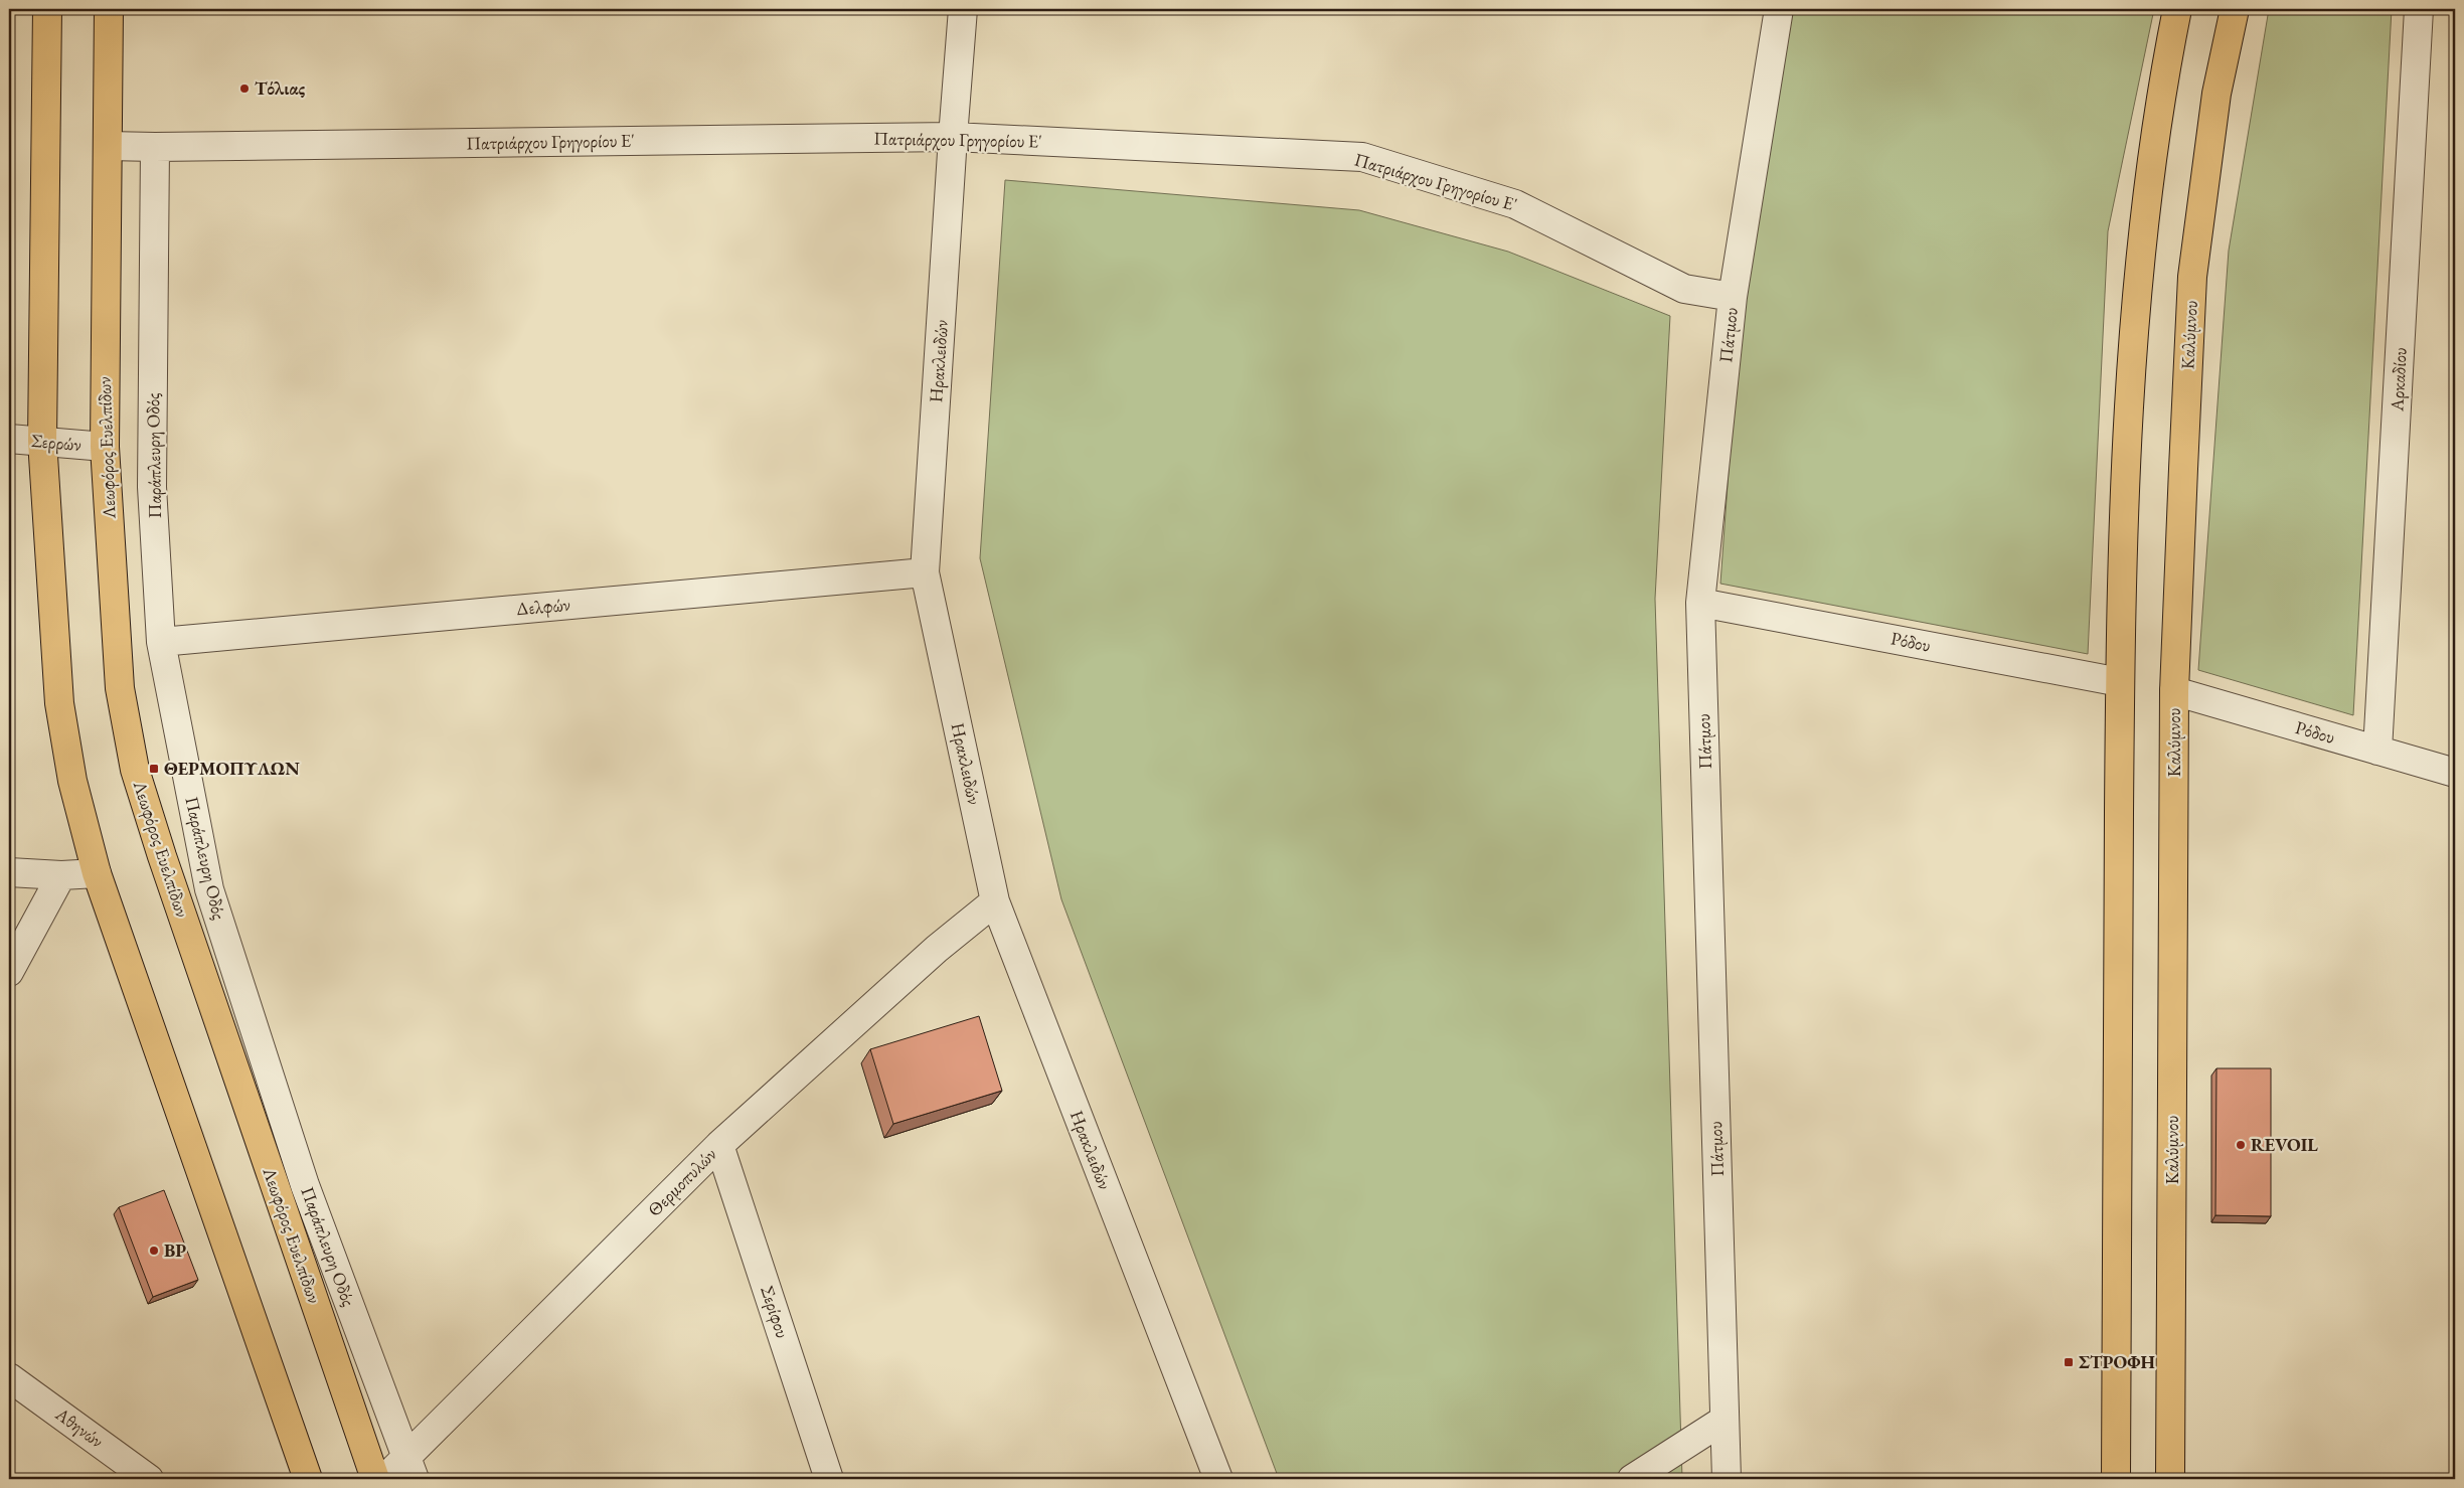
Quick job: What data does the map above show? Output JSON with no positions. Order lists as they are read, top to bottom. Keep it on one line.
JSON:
{"streets":{"main road":["Καλύμνου","Λεωφόρος Ευελπίδων"],"street":["Πατριάρχου Γρηγορίου Ε'","Πάτμου","Ηρακλειδών","Αρκαδίου","Σερρών","Παράπλευρη Οδός","Δελφών","Ρόδου","Θερμοπυλών","Σερίφου","Αθηνών"]},"crossings":[["Πατριάρχου Γρηγορίου Ε'","Πάτμου"],["Πατριάρχου Γρηγορίου Ε'","Ηρακλειδών"],["Πατριάρχου Γρηγορίου Ε'","Λεωφόρος Ευελπίδων"],["Πατριάρχου Γρηγορίου Ε'","Παράπλευρη Οδός"],["Πάτμου","Ρόδου"],["Καλύμνου","Ρόδου"],["Ηρακλειδών","Δελφών"],["Ηρακλειδών","Θερμοπυλών"],["Αρκαδίου","Ρόδου"],["Σερρών","Λεωφόρος Ευελπίδων"],["Παράπλευρη Οδός","Δελφών"],["Παράπλευρη Οδός","Θερμοπυλών"],["Θερμοπυλών","Σερίφου"]],"places":{"other":["Τόλιας","REVOIL","BP"],"transit":["ΘΕΡΜΟΠΥΛΩΝ","ΣΤΡΟΦΗ"]}}
